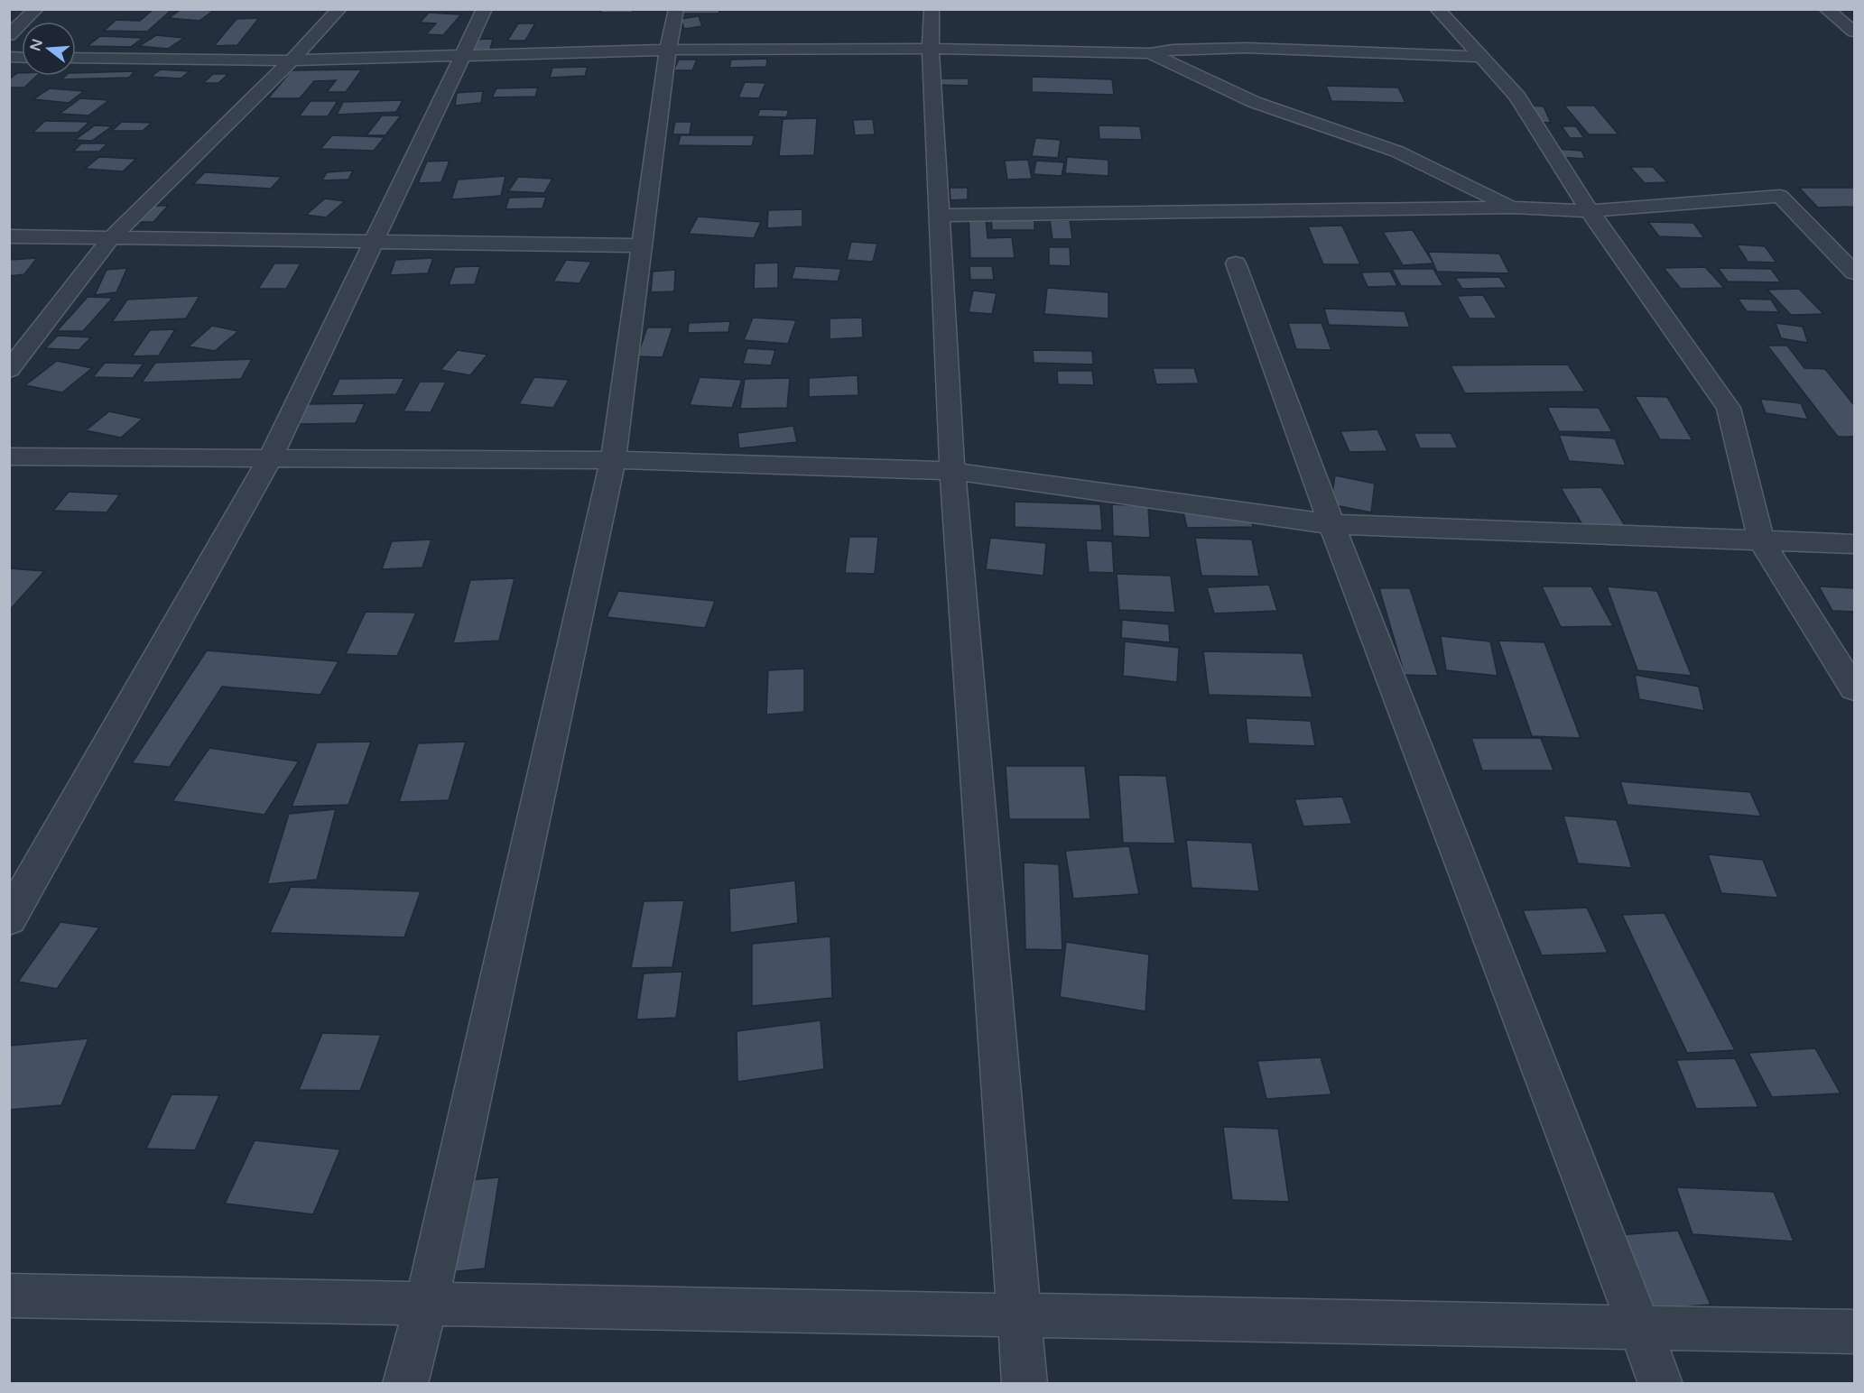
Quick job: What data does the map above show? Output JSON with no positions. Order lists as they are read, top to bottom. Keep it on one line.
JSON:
{"north":"left"}
